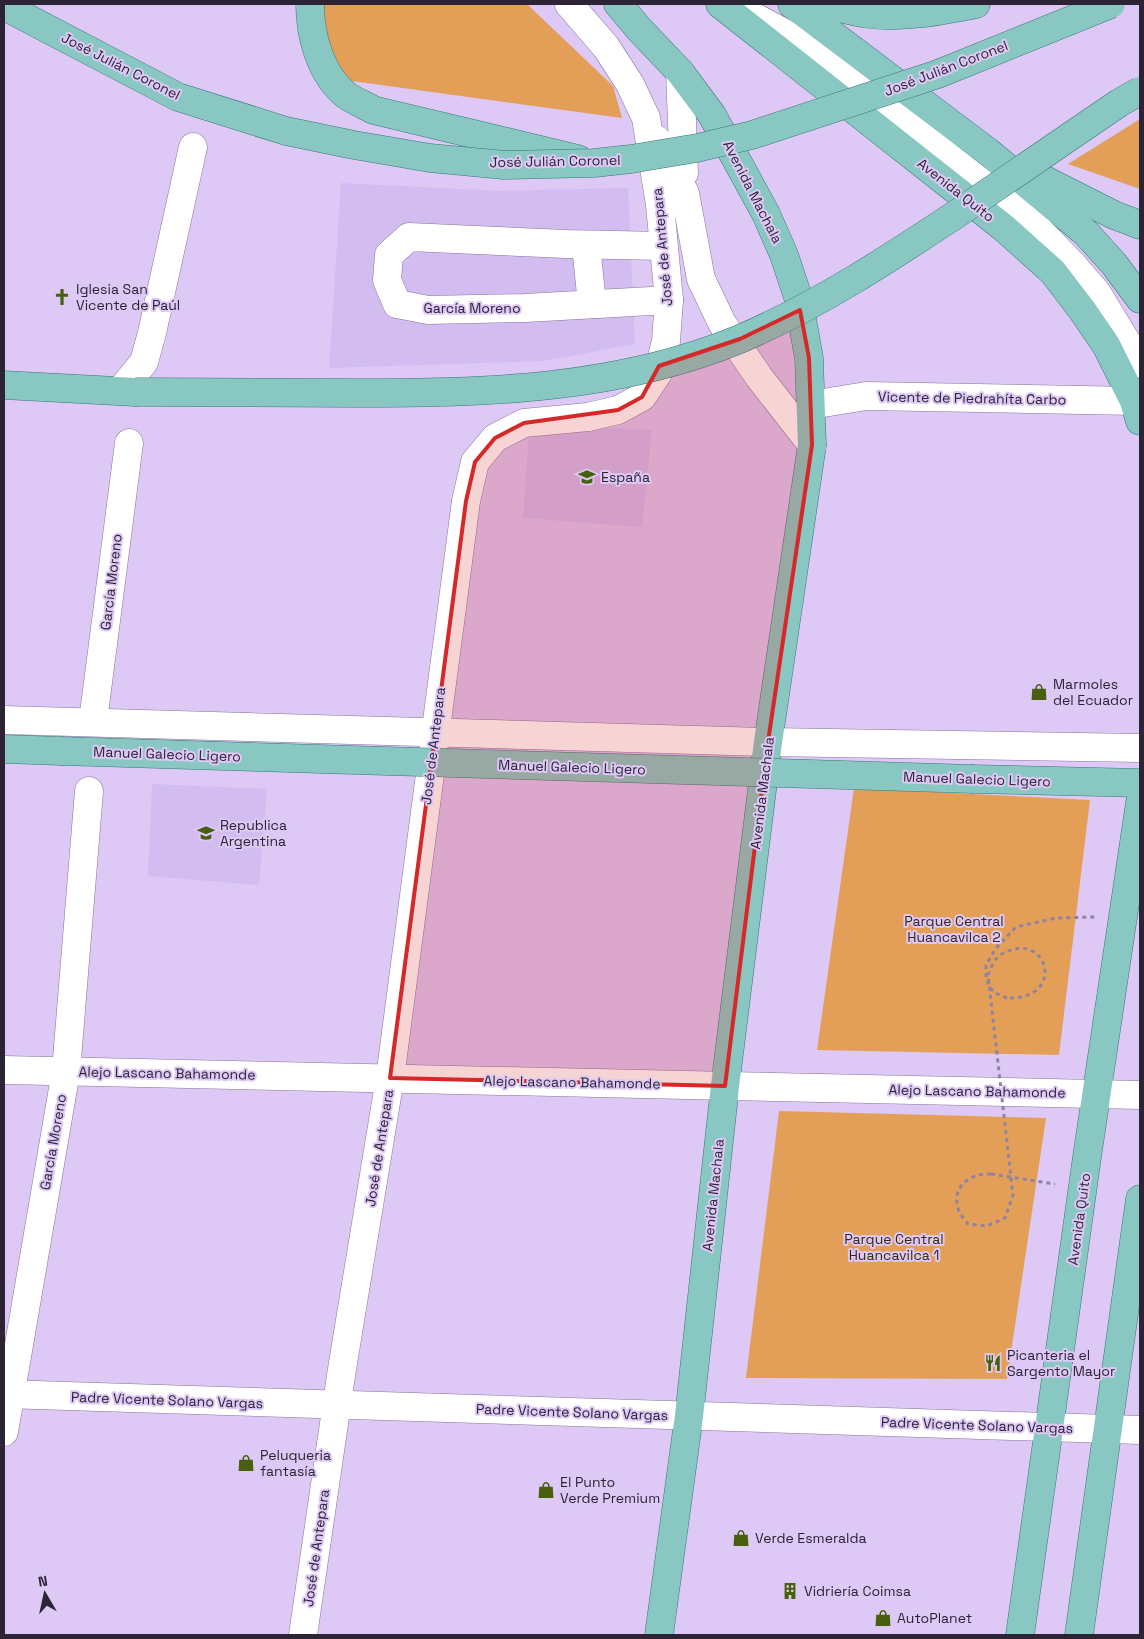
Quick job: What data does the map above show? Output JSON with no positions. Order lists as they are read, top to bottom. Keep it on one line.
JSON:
{"streets":{"main road":["José Julián Coronel","Avenida Quito","Avenida Machala","Manuel Galecio Ligero"],"street":["José de Antepara","García Moreno","Vicente de Piedrahíta Carbo","Alejo Lascano Bahamonde","Padre Vicente Solano Vargas"]},"crossings":[["Avenida Quito","Vicente de Piedrahíta Carbo"],["Avenida Quito","Alejo Lascano Bahamonde"],["Avenida Quito","Padre Vicente Solano Vargas"],["Avenida Machala","Vicente de Piedrahíta Carbo"],["Avenida Machala","Alejo Lascano Bahamonde"],["Avenida Machala","Padre Vicente Solano Vargas"],["José de Antepara","García Moreno"],["José de Antepara","Alejo Lascano Bahamonde"],["José de Antepara","Padre Vicente Solano Vargas"],["García Moreno","Alejo Lascano Bahamonde"],["García Moreno","Padre Vicente Solano Vargas"]],"parks":["Parque Central Huancavilca 2","Parque Central Huancavilca 1"],"places":{"church":["Iglesia San Vicente de Paúl"],"school or university":["España","Republica Argentina"],"shop":["Marmoles del Ecuador","Peluqueria fantasía","El Punto Verde Premium","Verde Esmeralda","AutoPlanet"],"restaurant":["Picanteria el Sargento Mayor"],"building":["Vidriería Coimsa"]},"north":"top"}
